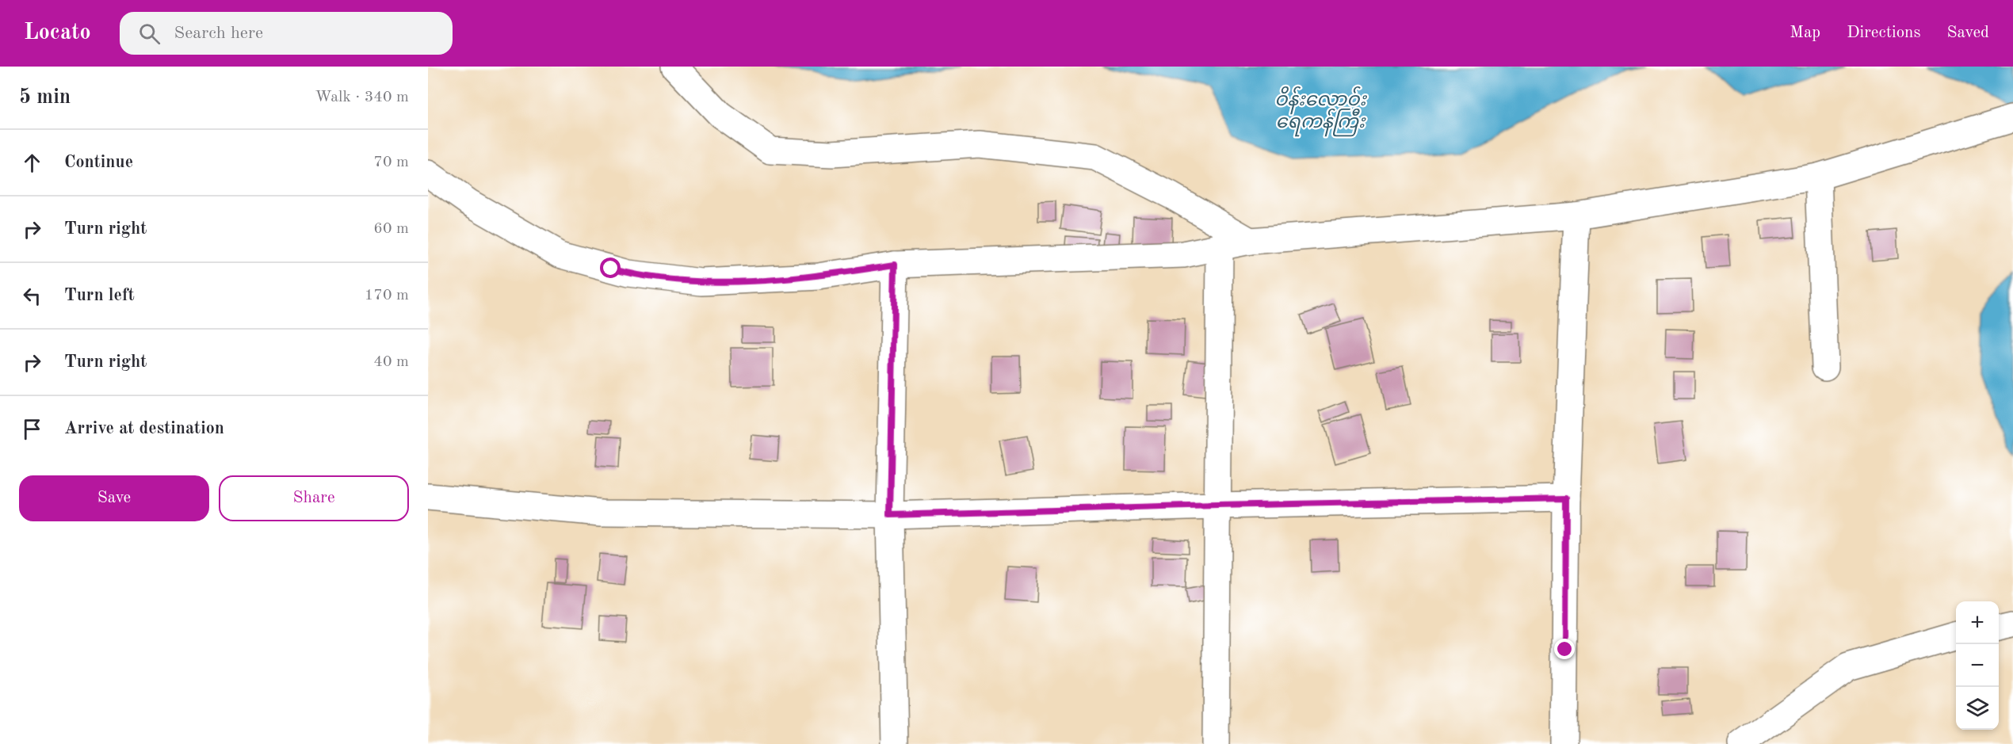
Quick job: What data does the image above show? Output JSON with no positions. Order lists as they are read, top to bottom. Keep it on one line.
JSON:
{"water":["ဝိန်းလောဝ်း ရေကန်ကြီး"],"page":{"header":"Locato","search":"Search here","nav":["Map","Directions","Saved"],"heading":["5 min","Walk · 340 m"],"list":[["Continue","70 m"],["Turn right","60 m"],["Turn left","170 m"],["Turn right","40 m"],"Arrive at destination"],"buttons":["Save","Share"],"map_buttons":["+","−"]}}
